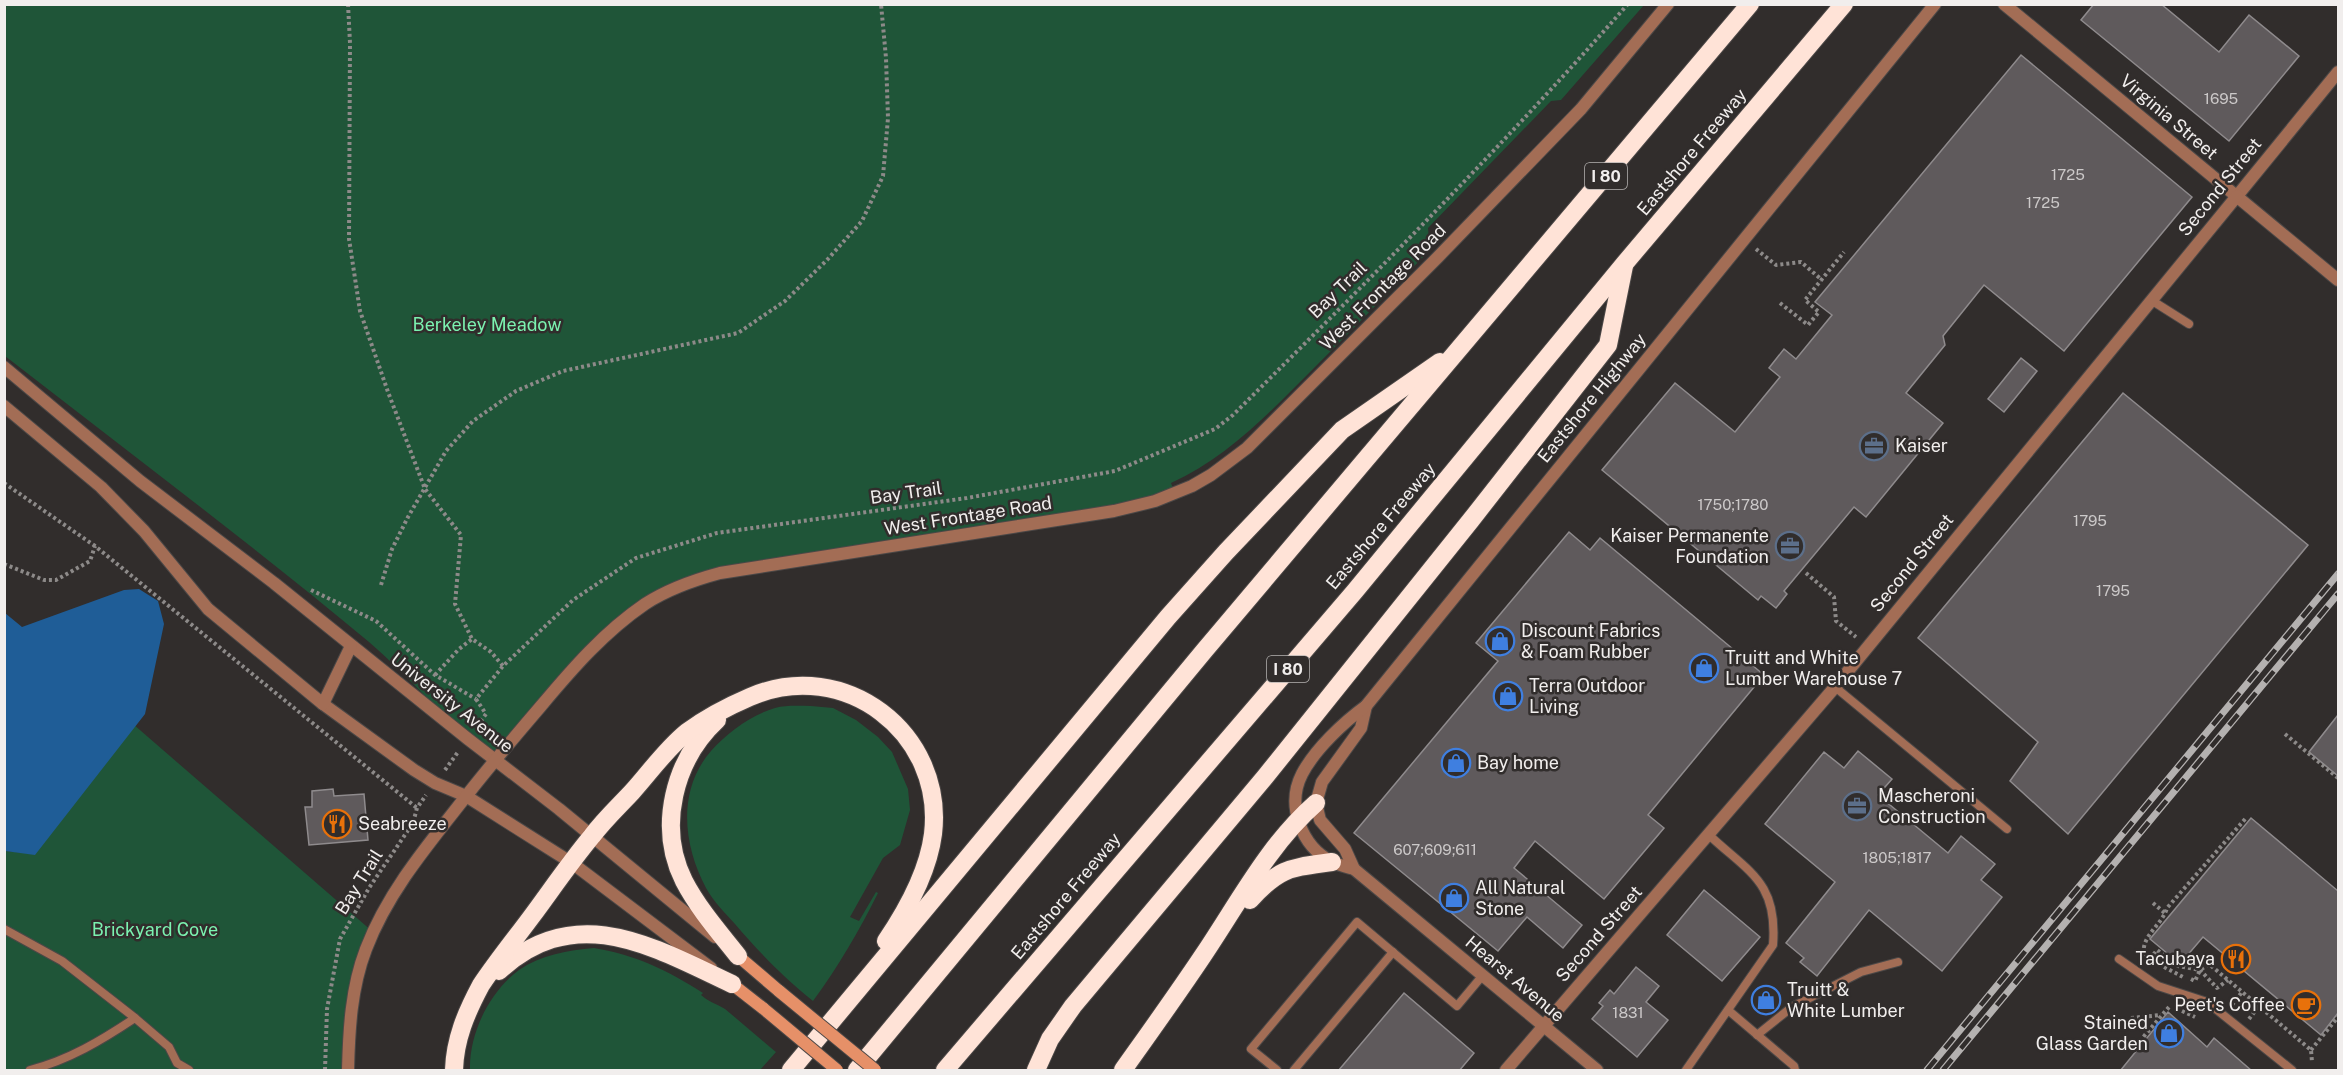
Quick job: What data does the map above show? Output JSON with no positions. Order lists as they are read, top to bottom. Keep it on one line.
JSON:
{"streets":{"highway":["Eastshore Freeway","I 80"],"main road":["University Avenue"],"street":["Virginia Street","Second Street","West Frontage Road","Eastshore Highway","Hearst Avenue"],"path":["Bay Trail"]},"crossings":[["Virginia Street","Second Street"],["Second Street","Hearst Avenue"],["West Frontage Road","University Avenue"],["Bay Trail","University Avenue"],["Eastshore Highway","Hearst Avenue"]],"parks":["Berkeley Meadow","Brickyard Cove"],"places":{"office":["Kaiser","Kaiser Permanente Foundation","Mascheroni Construction"],"shop":["Discount Fabrics & Foam Rubber","Truitt and White Lumber Warehouse 7","Terra Outdoor Living","Bay home","All Natural Stone","Truitt & White Lumber","Stained Glass Garden"],"restaurant":["Seabreeze","Tacubaya"],"cafe":["Peet's Coffee"]},"house_numbers":["1695","1725","1725","1750;1780","1795","1795","607;609;611","1805;1817","1831"]}
